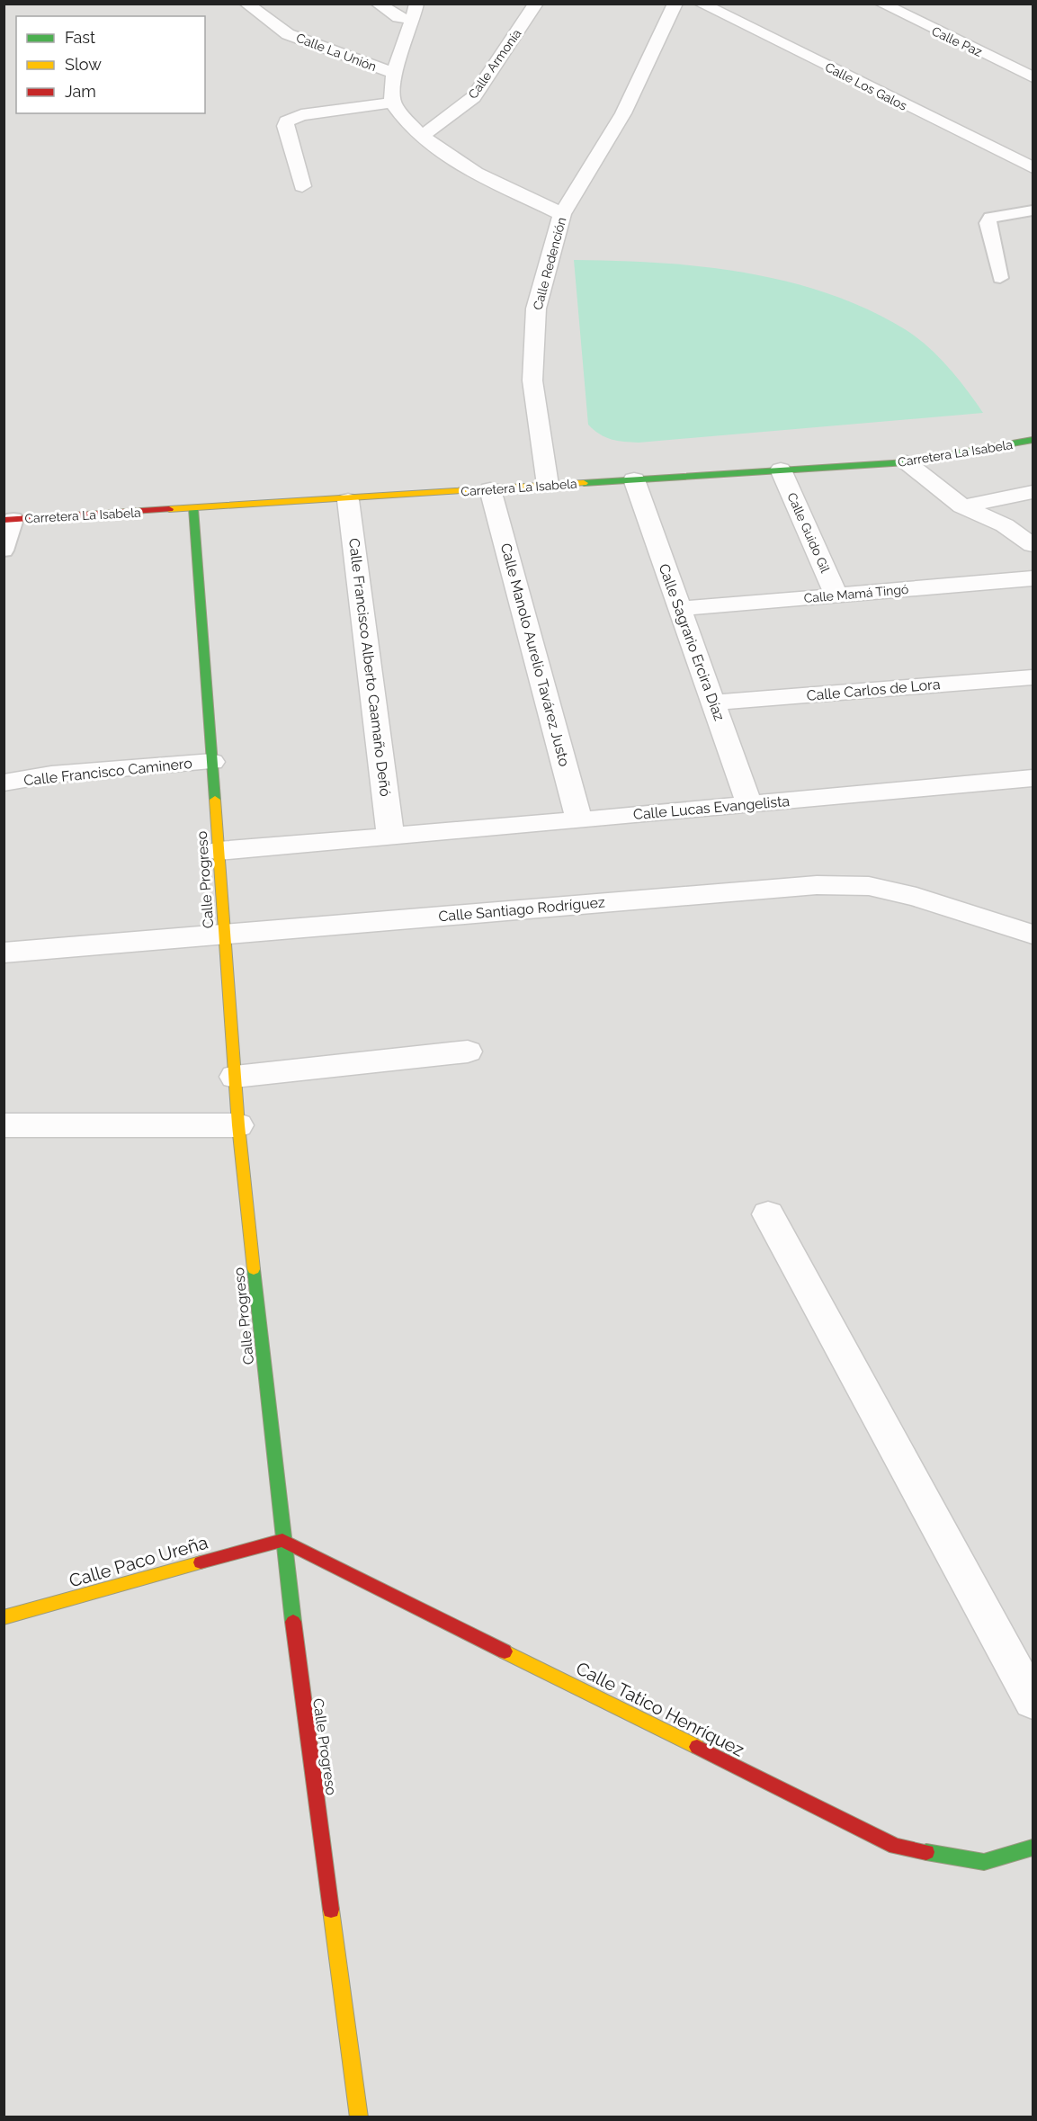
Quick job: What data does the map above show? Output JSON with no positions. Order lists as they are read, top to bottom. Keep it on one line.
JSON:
{"streets":{"street":["Calle Paz","Calle La Unión","Calle Armonía","Calle Los Galos","Calle Redención","Carretera La Isabela","Calle Guido Gil","Calle Mamá Tingó","Calle Sagrario Ercira Díaz","Calle Manolo Aurelio Tavárez Justo","Calle Francisco Alberto Caamaño Deñó","Calle Carlos de Lora","Calle Francisco Caminero","Calle Lucas Evangelista","Calle Progreso","Calle Santiago Rodríguez","Calle Paco Ureña","Calle Tatico Henríquez"]},"crossings":[["Calle Redención","Carretera La Isabela"],["Carretera La Isabela","Calle Guido Gil"],["Carretera La Isabela","Calle Sagrario Ercira Díaz"],["Carretera La Isabela","Calle Manolo Aurelio Tavárez Justo"],["Carretera La Isabela","Calle Francisco Alberto Caamaño Deñó"],["Carretera La Isabela","Calle Progreso"],["Calle Guido Gil","Calle Mamá Tingó"],["Calle Mamá Tingó","Calle Sagrario Ercira Díaz"],["Calle Sagrario Ercira Díaz","Calle Carlos de Lora"],["Calle Sagrario Ercira Díaz","Calle Lucas Evangelista"],["Calle Manolo Aurelio Tavárez Justo","Calle Lucas Evangelista"],["Calle Francisco Alberto Caamaño Deñó","Calle Lucas Evangelista"],["Calle Francisco Caminero","Calle Progreso"],["Calle Lucas Evangelista","Calle Progreso"],["Calle Progreso","Calle Santiago Rodríguez"],["Calle Progreso","Calle Paco Ureña"],["Calle Progreso","Calle Tatico Henríquez"],["Calle Paco Ureña","Calle Tatico Henríquez"]],"legend":["Fast","Slow","Jam"]}
